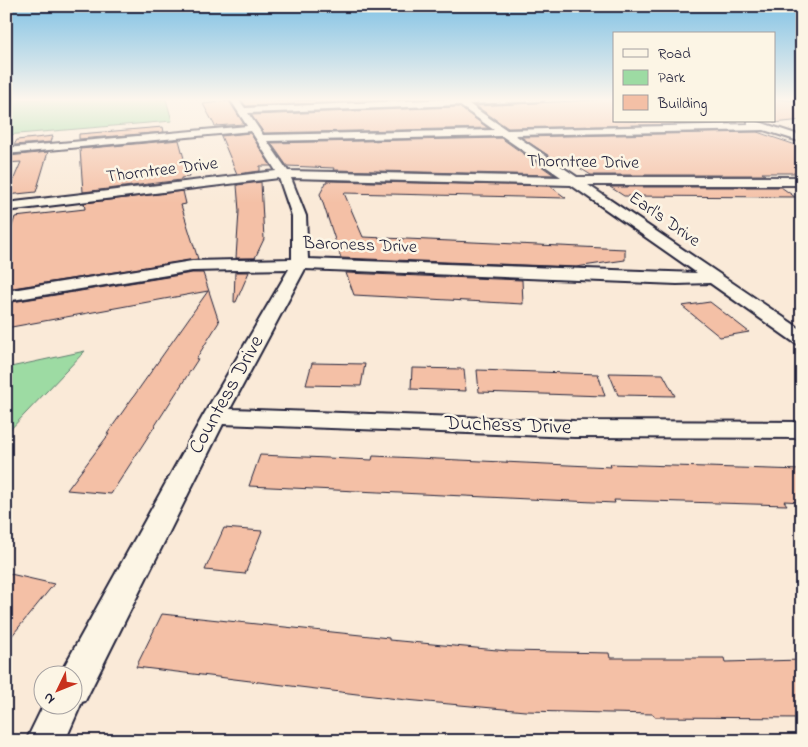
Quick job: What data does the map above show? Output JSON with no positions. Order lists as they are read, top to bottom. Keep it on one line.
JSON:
{"streets":{"street":["Thorntree Drive","Earl's Drive","Baroness Drive","Countess Drive","Duchess Drive"]},"crossings":[["Thorntree Drive","Earl's Drive"],["Earl's Drive","Baroness Drive"],["Baroness Drive","Countess Drive"],["Countess Drive","Duchess Drive"]],"legend":["Road","Park","Building"],"north":"bottom left"}
